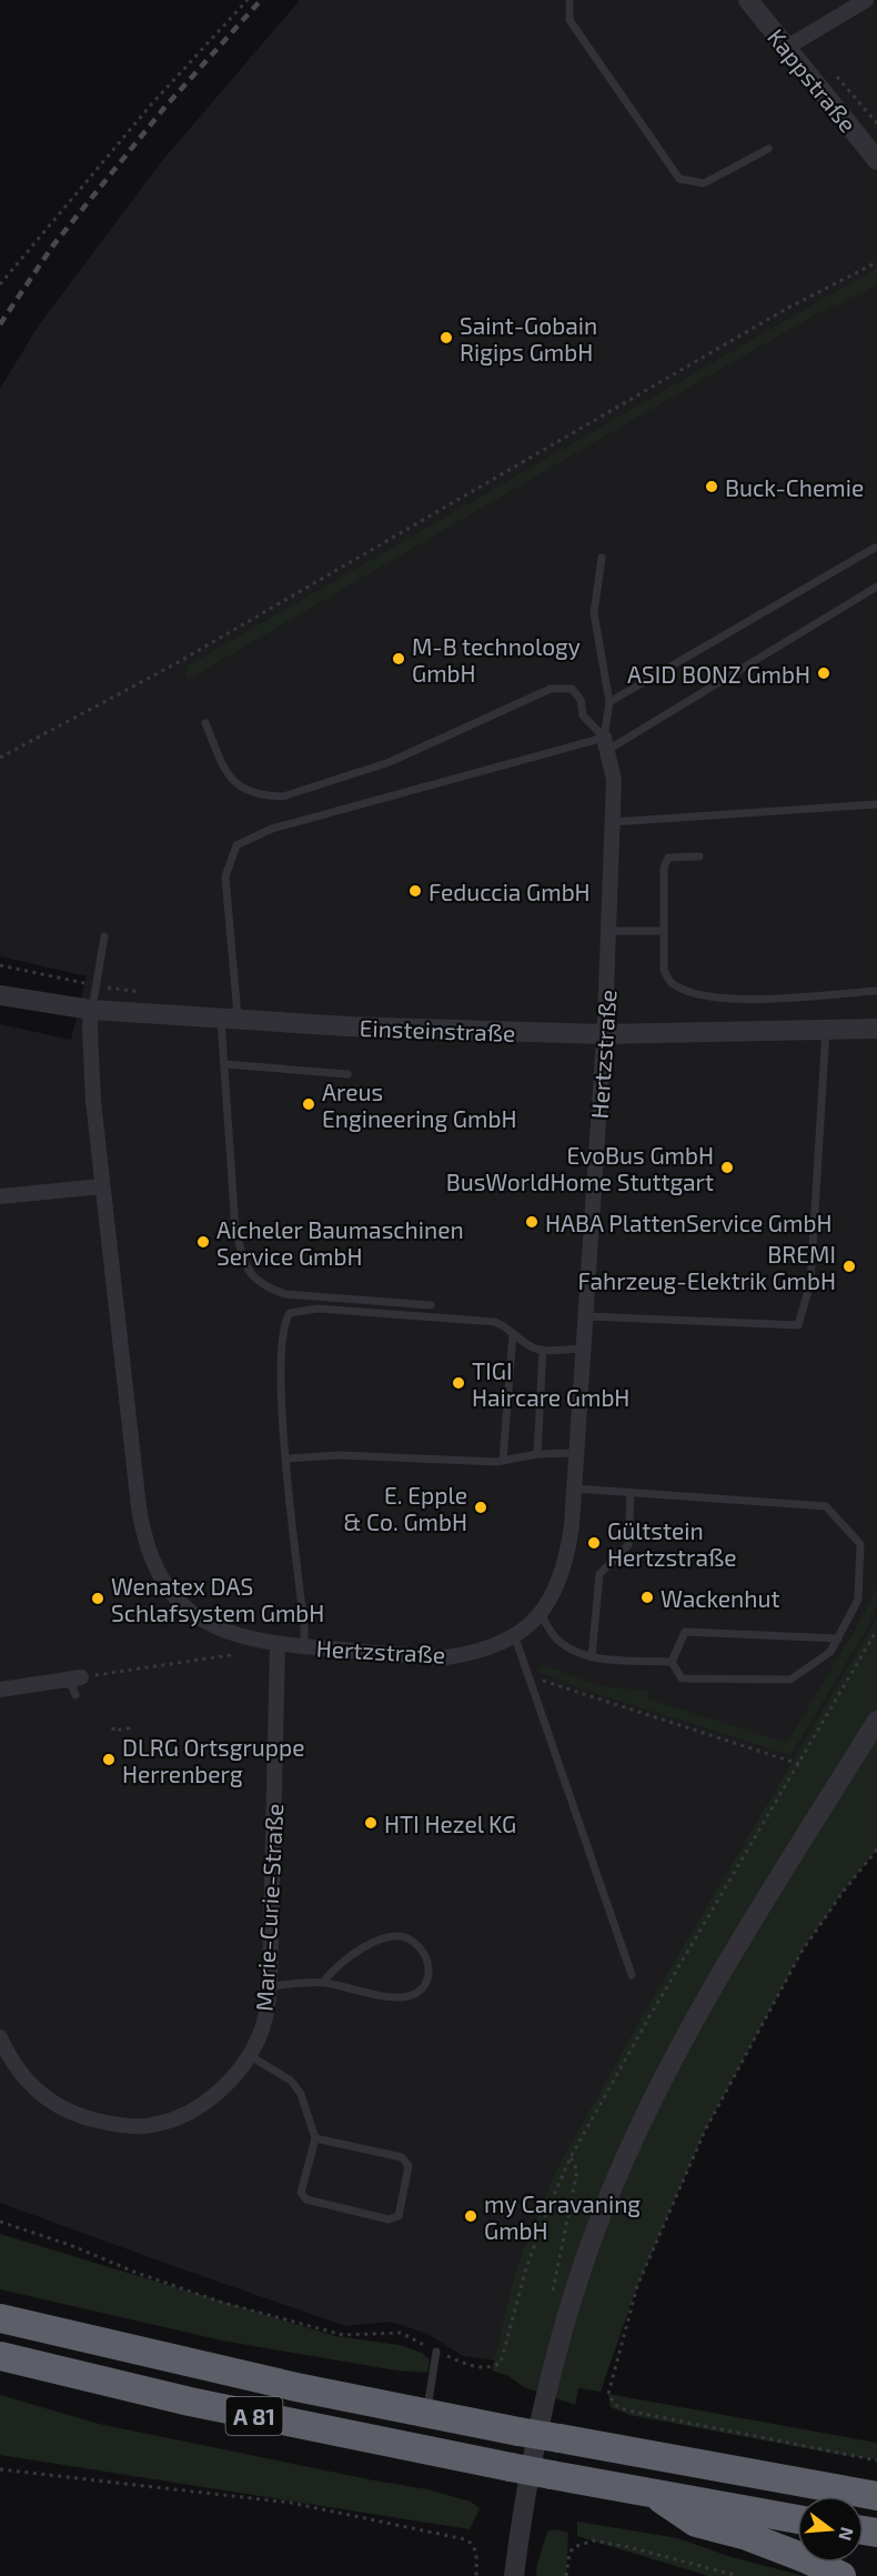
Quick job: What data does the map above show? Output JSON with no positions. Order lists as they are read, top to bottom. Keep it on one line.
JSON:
{"streets":{"highway":["A 81"],"street":["Kappstraße","Einsteinstraße","Hertzstraße","Marie-Curie-Straße"]},"crossings":[["Einsteinstraße","Hertzstraße"],["Hertzstraße","Marie-Curie-Straße"]],"places":["Saint-Gobain Rigips GmbH","Buck-Chemie","M-B technology GmbH","ASID BONZ GmbH","Feduccia GmbH","Areus Engineering GmbH","EvoBus GmbH BusWorldHome Stuttgart","HABA PlattenService GmbH","Aicheler Baumaschinen Service GmbH","BREMI Fahrzeug-Elektrik GmbH","TIGI Haircare GmbH","E. Epple & Co. GmbH","Gültstein Hertzstraße","Wackenhut","Wenatex DAS Schlafsystem GmbH","DLRG Ortsgruppe Herrenberg","HTI Hezel KG","my Caravaning GmbH"],"north":"right"}
